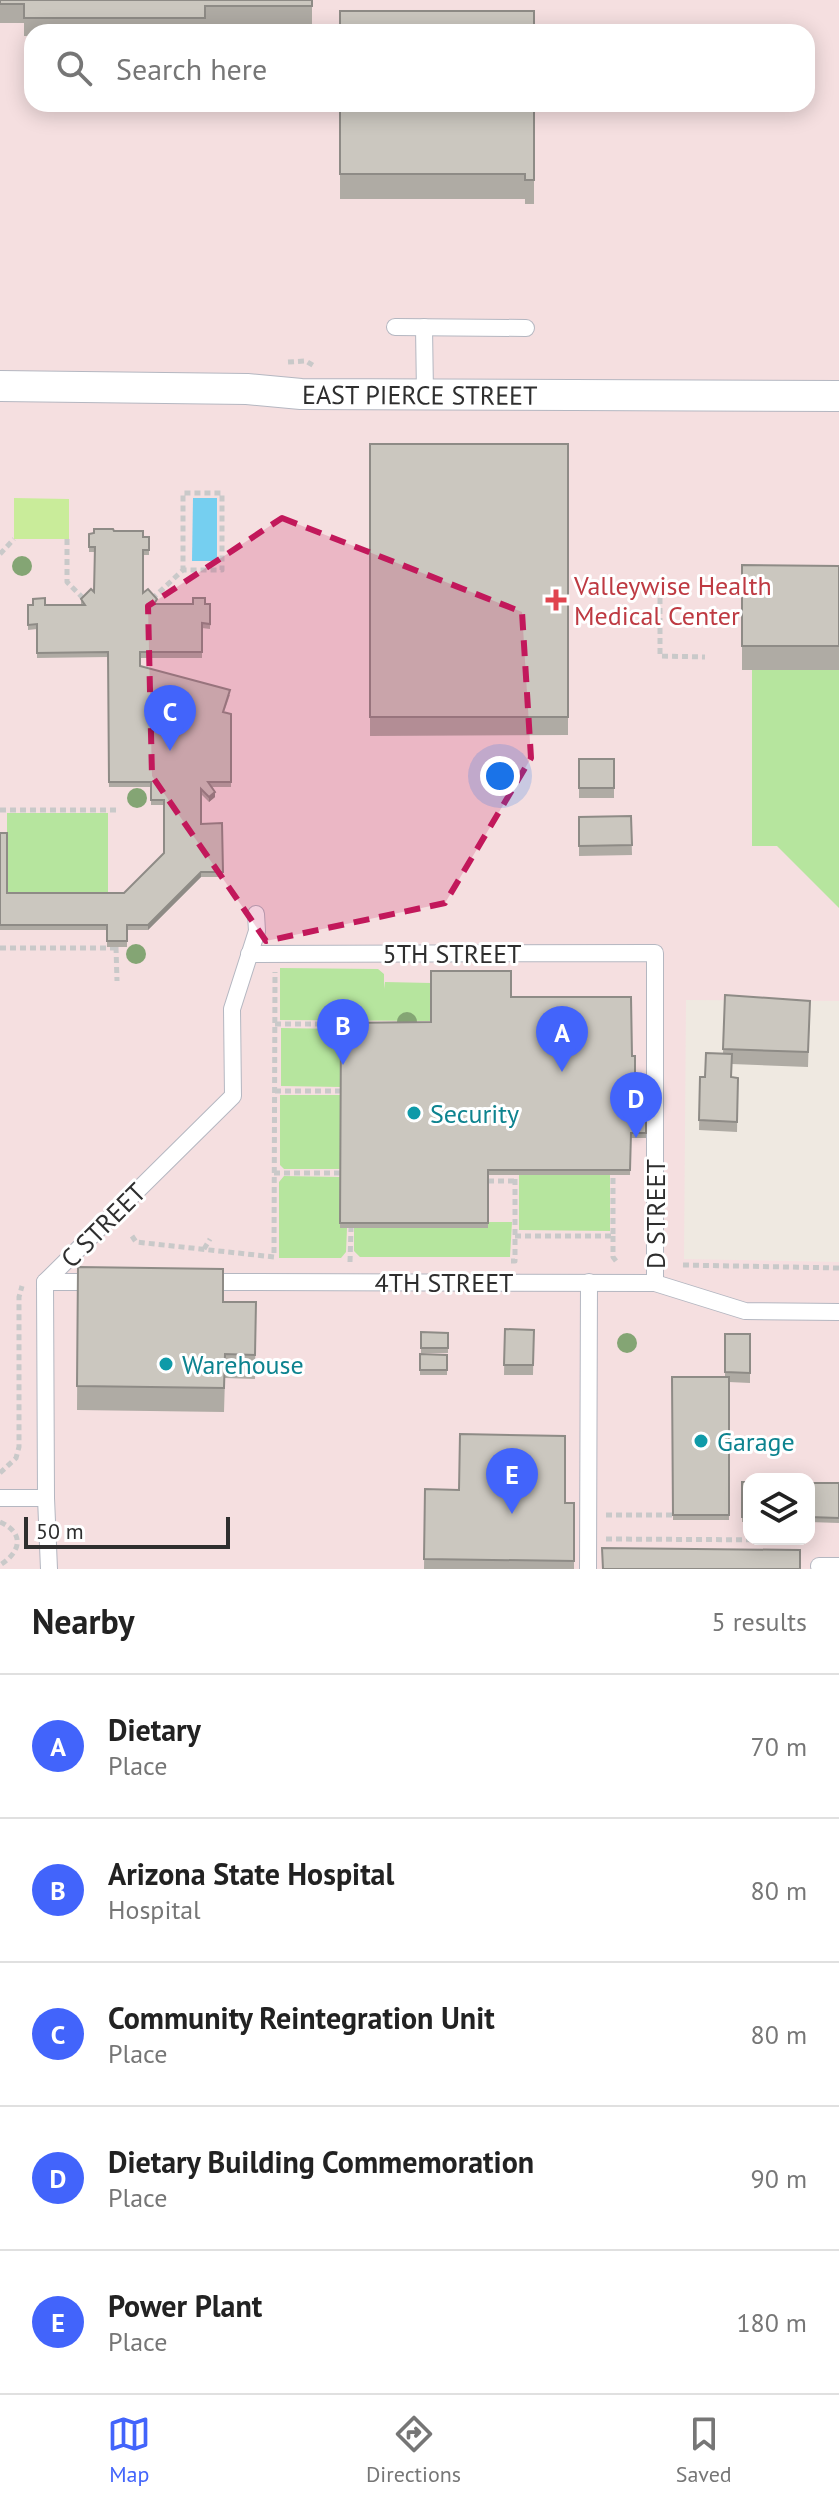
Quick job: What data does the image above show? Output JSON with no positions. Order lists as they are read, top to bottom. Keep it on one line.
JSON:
{"streets":{"street":["EAST PIERCE STREET"],"lane":["5TH STREET","D STREET","C STREET","4TH STREET"]},"crossings":[["5TH STREET","D STREET"],["5TH STREET","C STREET"],["D STREET","4TH STREET"]],"places":{"health":["Valleywise Health Medical Center"],"other":["Security","Warehouse","Garage"]},"scale_bar":"50 m","page":{"search":"Search here","pins":["C","B","A","D","E"],"scale":"50 m","heading":["Nearby","5 results"],"list":[{"mark":"A","name":"Dietary","note":"Place","value":"70 m"},{"mark":"B","name":"Arizona State Hospital","note":"Hospital","value":"80 m"},{"mark":"C","name":"Community Reintegration Unit","note":"Place","value":"80 m"},{"mark":"D","name":"Dietary Building Commemoration","note":"Place","value":"90 m"},{"mark":"E","name":"Power Plant","note":"Place","value":"180 m"}],"nav":["Map","Directions","Saved"]}}
